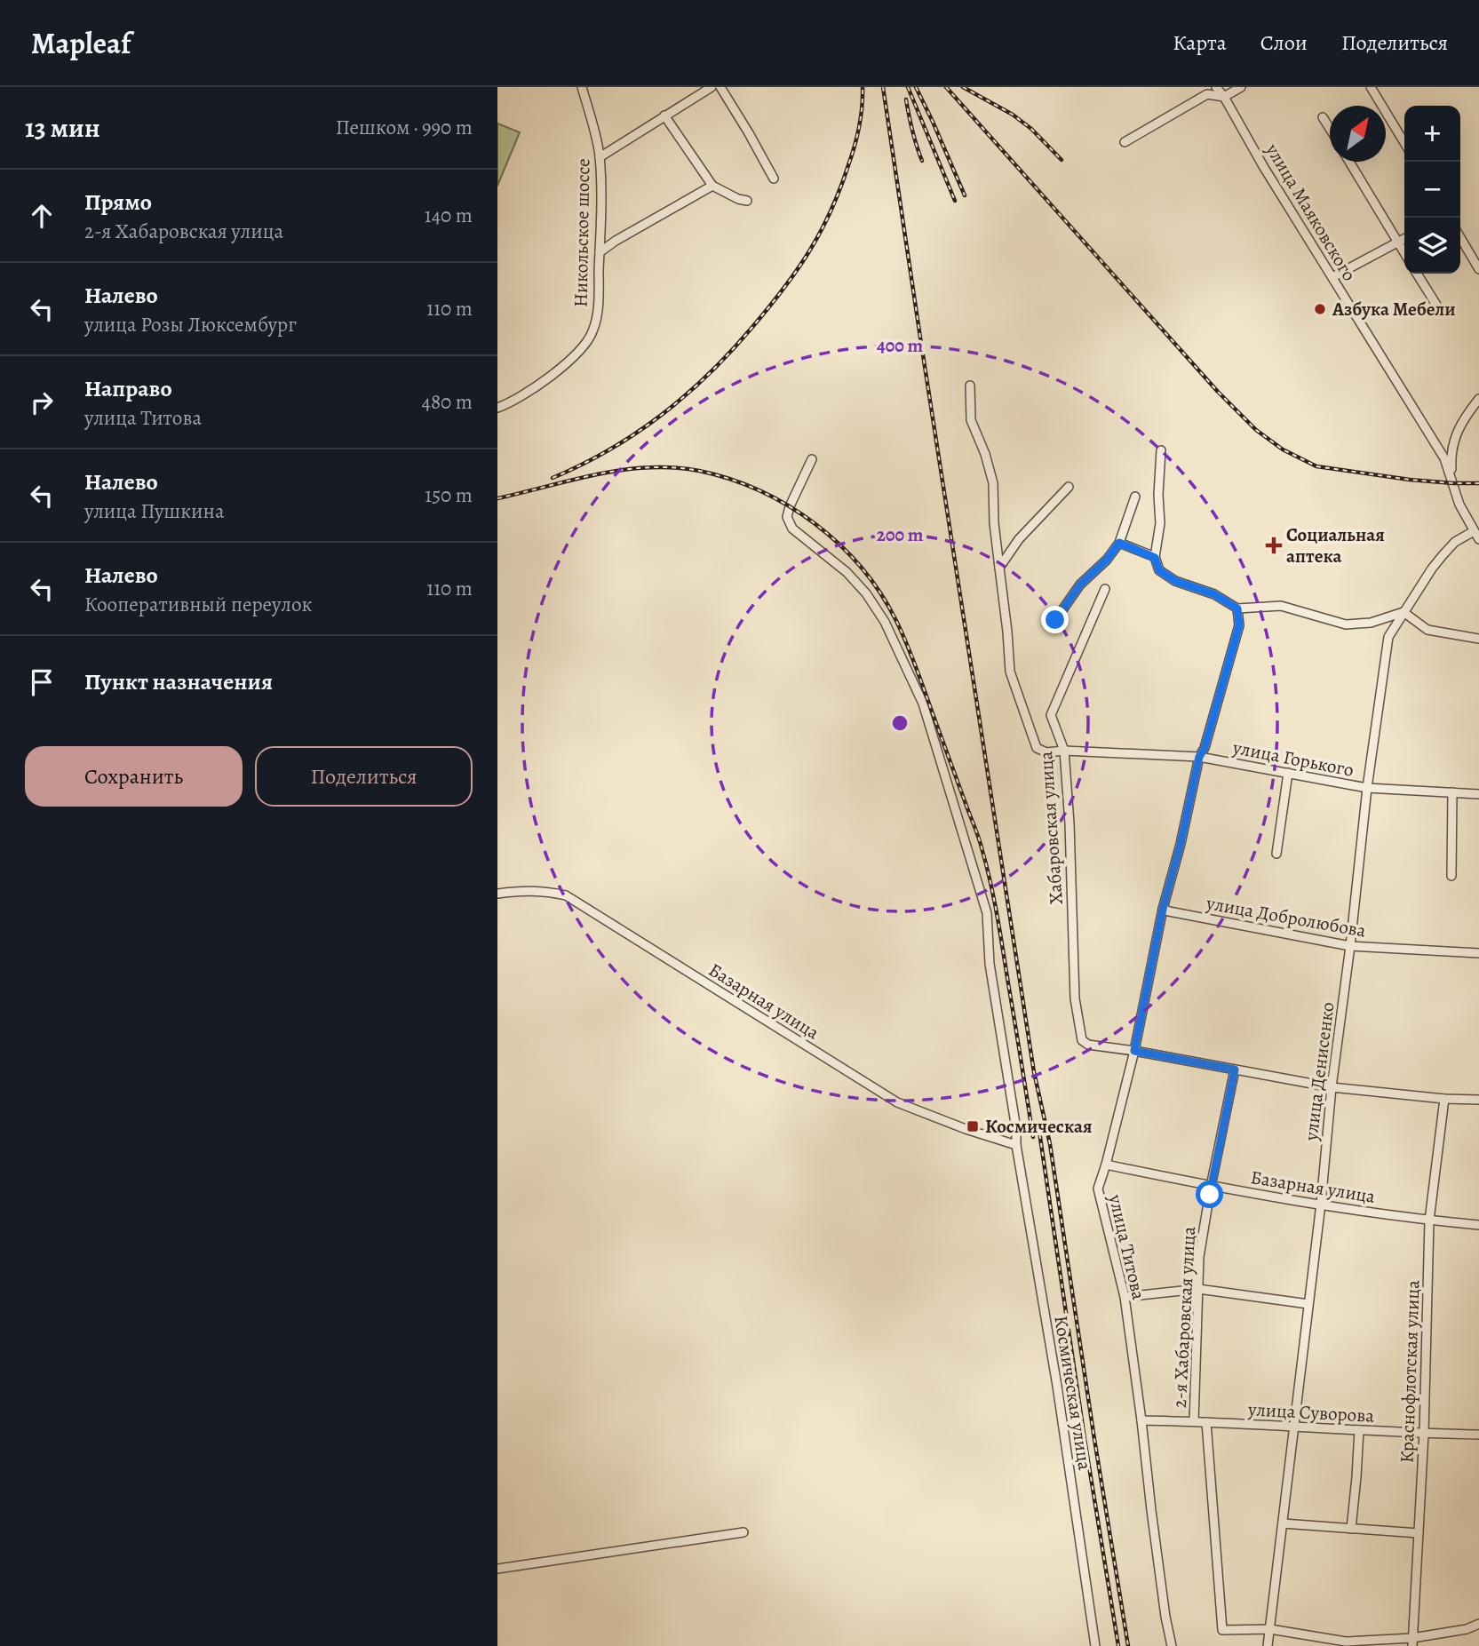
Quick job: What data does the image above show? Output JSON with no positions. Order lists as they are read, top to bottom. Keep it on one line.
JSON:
{"streets":{"street":["улица Маяковского","Никольское шоссе","улица Горького","Хабаровская улица","улица Добролюбова","Базарная улица","улица Денисенко","улица Титова","2-я Хабаровская улица","Краснофлотская улица","Космическая улица","улица Суворова"]},"crossings":[["улица Маяковского","улица Денисенко"],["улица Горького","Хабаровская улица"],["улица Горького","улица Денисенко"],["улица Горького","улица Титова"],["Хабаровская улица","улица Титова"],["улица Добролюбова","улица Денисенко"],["улица Добролюбова","улица Титова"],["Базарная улица","улица Денисенко"],["Базарная улица","улица Титова"],["Базарная улица","2-я Хабаровская улица"],["Базарная улица","Краснофлотская улица"],["Базарная улица","Космическая улица"],["улица Денисенко","2-я Хабаровская улица"],["улица Денисенко","улица Суворова"],["улица Титова","улица Суворова"],["2-я Хабаровская улица","улица Суворова"],["Краснофлотская улица","улица Суворова"]],"places":{"other":["Азбука Мебели"],"health":["Социальная аптека"],"transit":["Космическая"]},"north":"top right","page":{"header":"Mapleaf","nav":["Карта","Слои","Поделиться"],"heading":["13 мин","Пешком · 990 m"],"map_buttons":["+","−"],"list":[["Прямо","2-я Хабаровская улица","140 m"],["Налево","улица Розы Люксембург","110 m"],["Направо","улица Титова","480 m"],["Налево","улица Пушкина","150 m"],["Налево","Кооперативный переулок","110 m"],"Пункт назначения"],"buttons":["Сохранить","Поделиться"]},"rings":["400 m","200 m"]}
